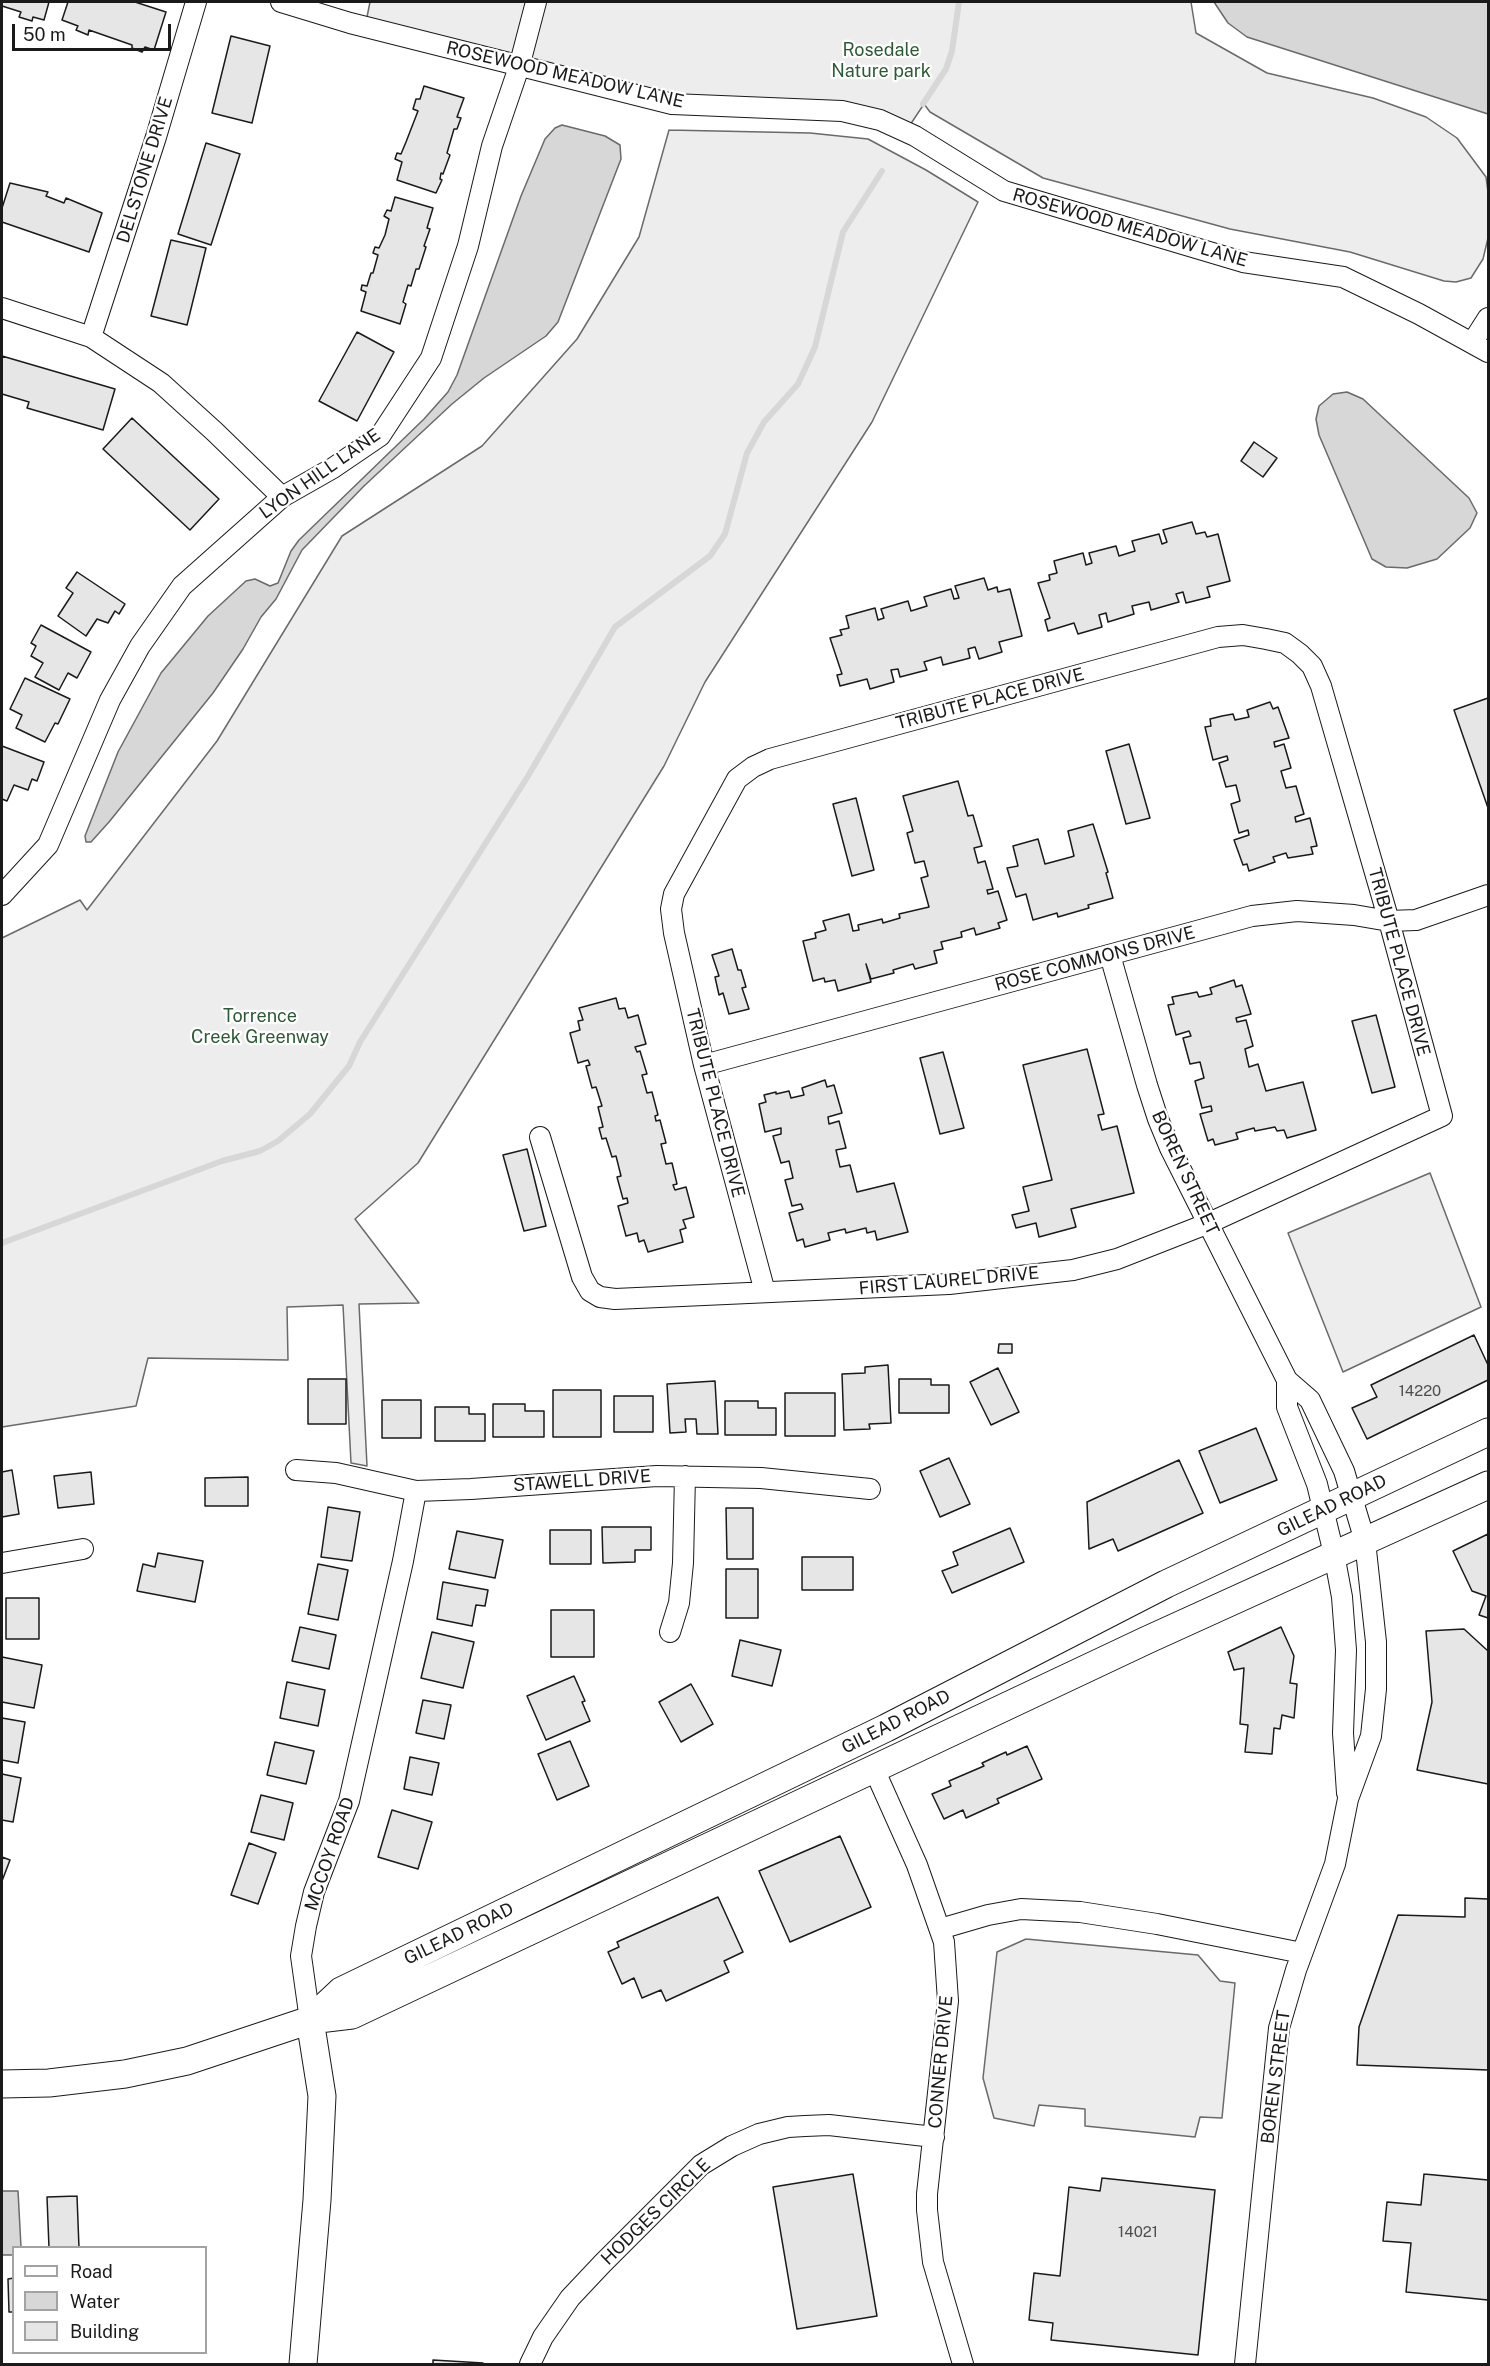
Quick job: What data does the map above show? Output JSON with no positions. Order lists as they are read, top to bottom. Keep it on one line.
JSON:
{"streets":{"main road":["GILEAD ROAD","MCCOY ROAD"],"street":["ROSEWOOD MEADOW LANE","DELSTONE DRIVE","LYON HILL LANE","TRIBUTE PLACE DRIVE","ROSE COMMONS DRIVE","BOREN STREET","FIRST LAUREL DRIVE","STAWELL DRIVE","CONNER DRIVE","HODGES CIRCLE"]},"crossings":[["ROSEWOOD MEADOW LANE","LYON HILL LANE"],["TRIBUTE PLACE DRIVE","ROSE COMMONS DRIVE"],["TRIBUTE PLACE DRIVE","FIRST LAUREL DRIVE"],["ROSE COMMONS DRIVE","BOREN STREET"],["BOREN STREET","FIRST LAUREL DRIVE"],["BOREN STREET","GILEAD ROAD"],["STAWELL DRIVE","MCCOY ROAD"],["GILEAD ROAD","MCCOY ROAD"],["GILEAD ROAD","CONNER DRIVE"],["CONNER DRIVE","HODGES CIRCLE"]],"parks":["Rosedale Nature park","Torrence Creek Greenway"],"house_numbers":["14220","14021"],"legend":["Road","Water","Building"],"scale_bar":"50 m"}
